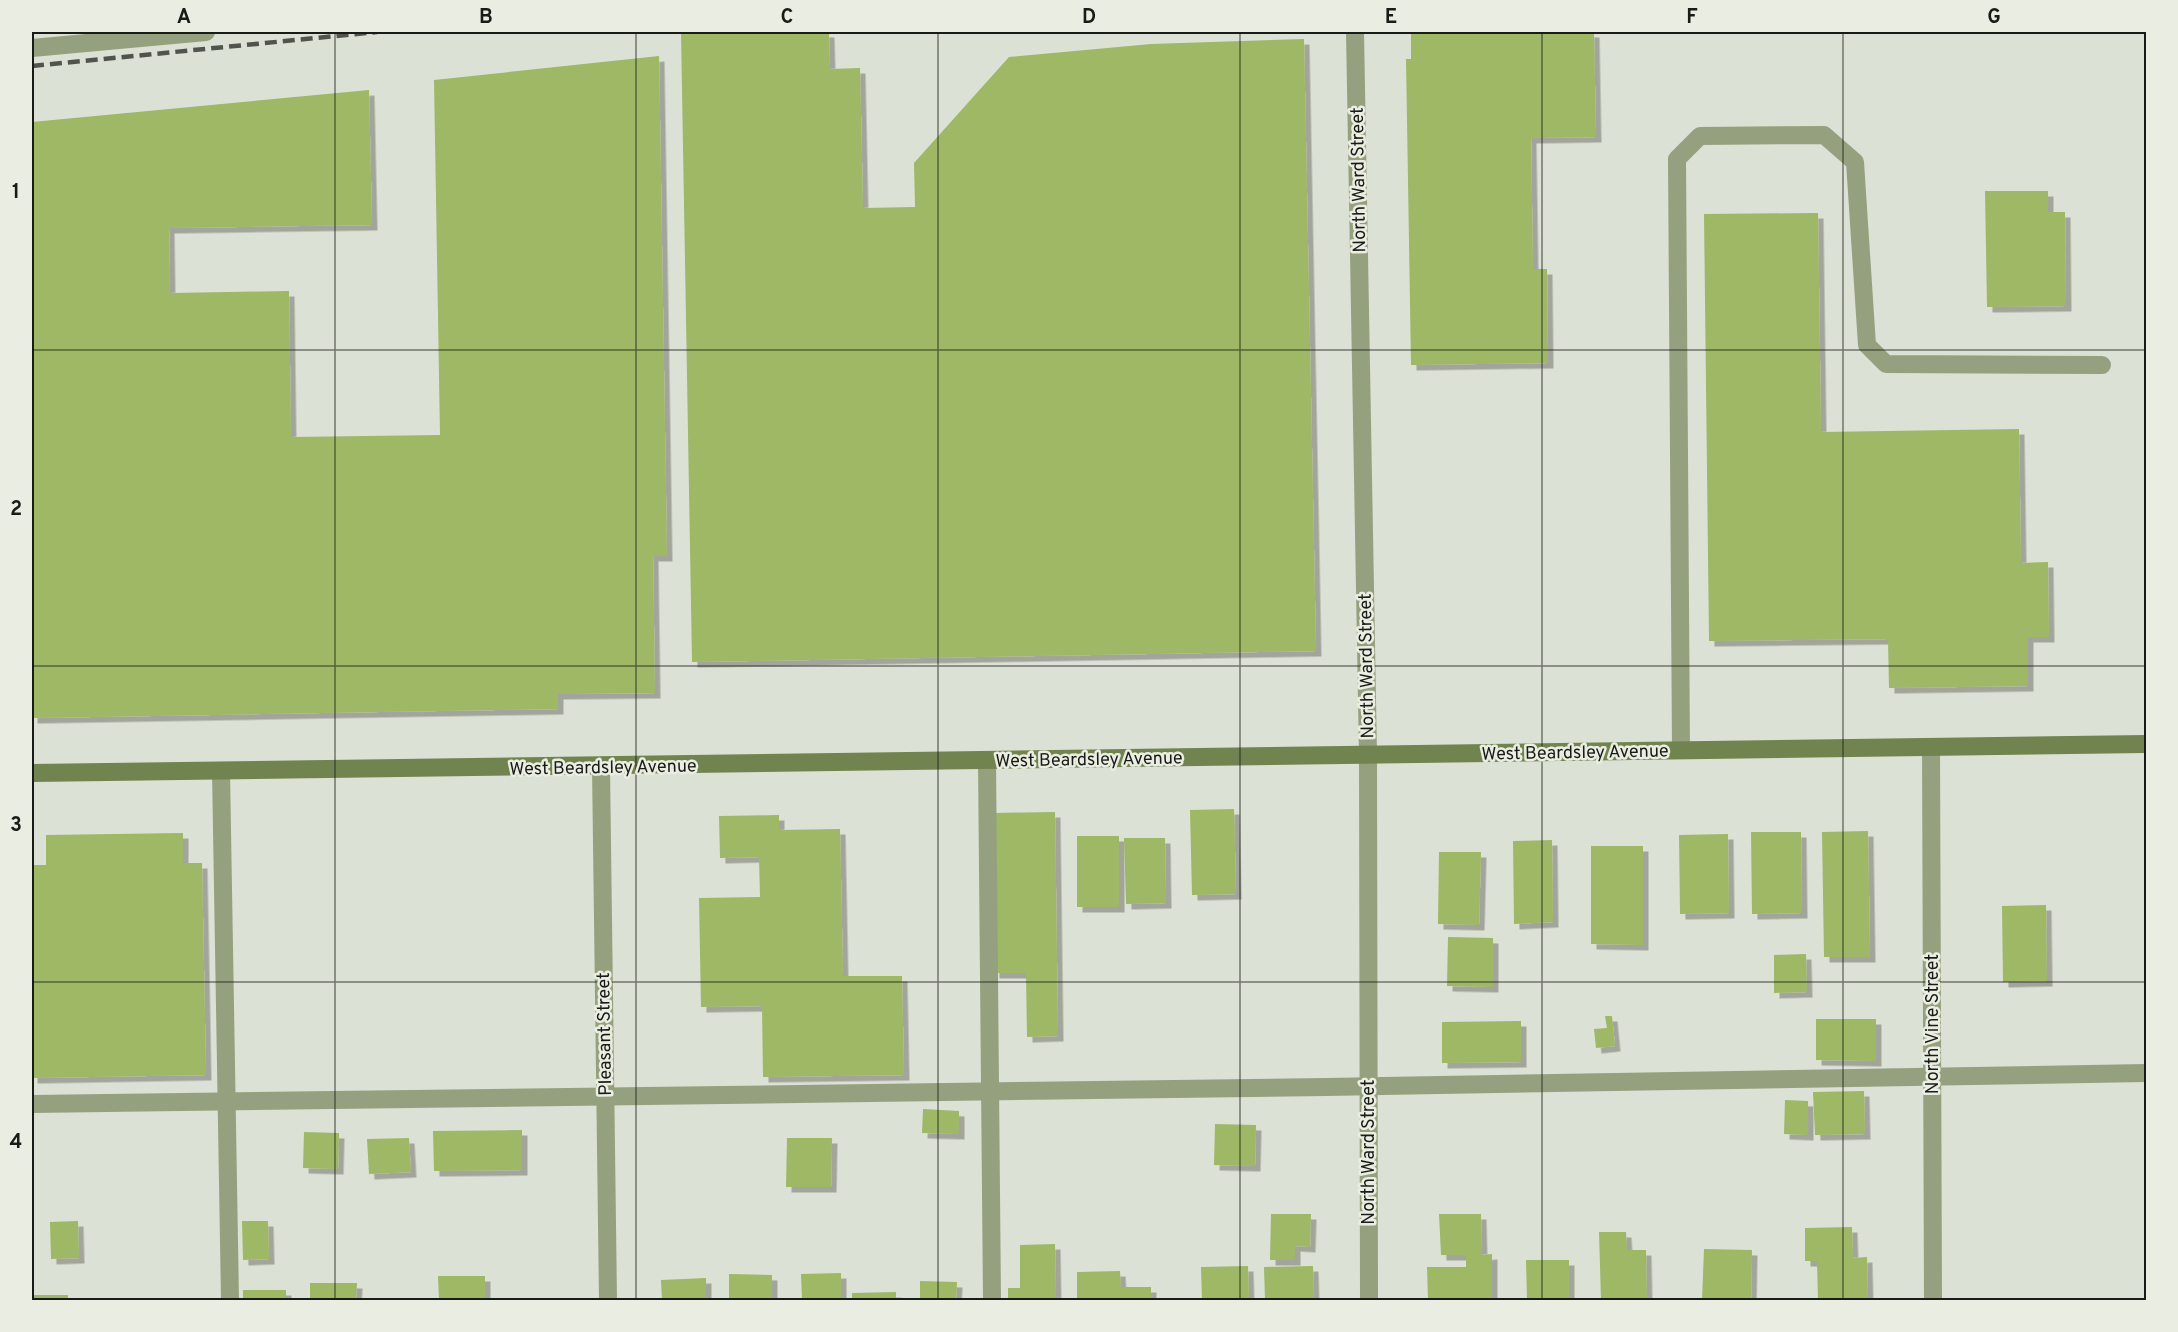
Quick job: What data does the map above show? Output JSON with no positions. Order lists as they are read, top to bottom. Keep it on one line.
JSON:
{"streets":{"main road":["West Beardsley Avenue"],"street":["North Ward Street","North Vine Street","Pleasant Street"]},"crossings":[["North Ward Street","West Beardsley Avenue"],["West Beardsley Avenue","North Vine Street"],["West Beardsley Avenue","Pleasant Street"]],"grid":{"columns":["A","B","C","D","E","F","G"],"rows":["1","2","3","4"]}}
